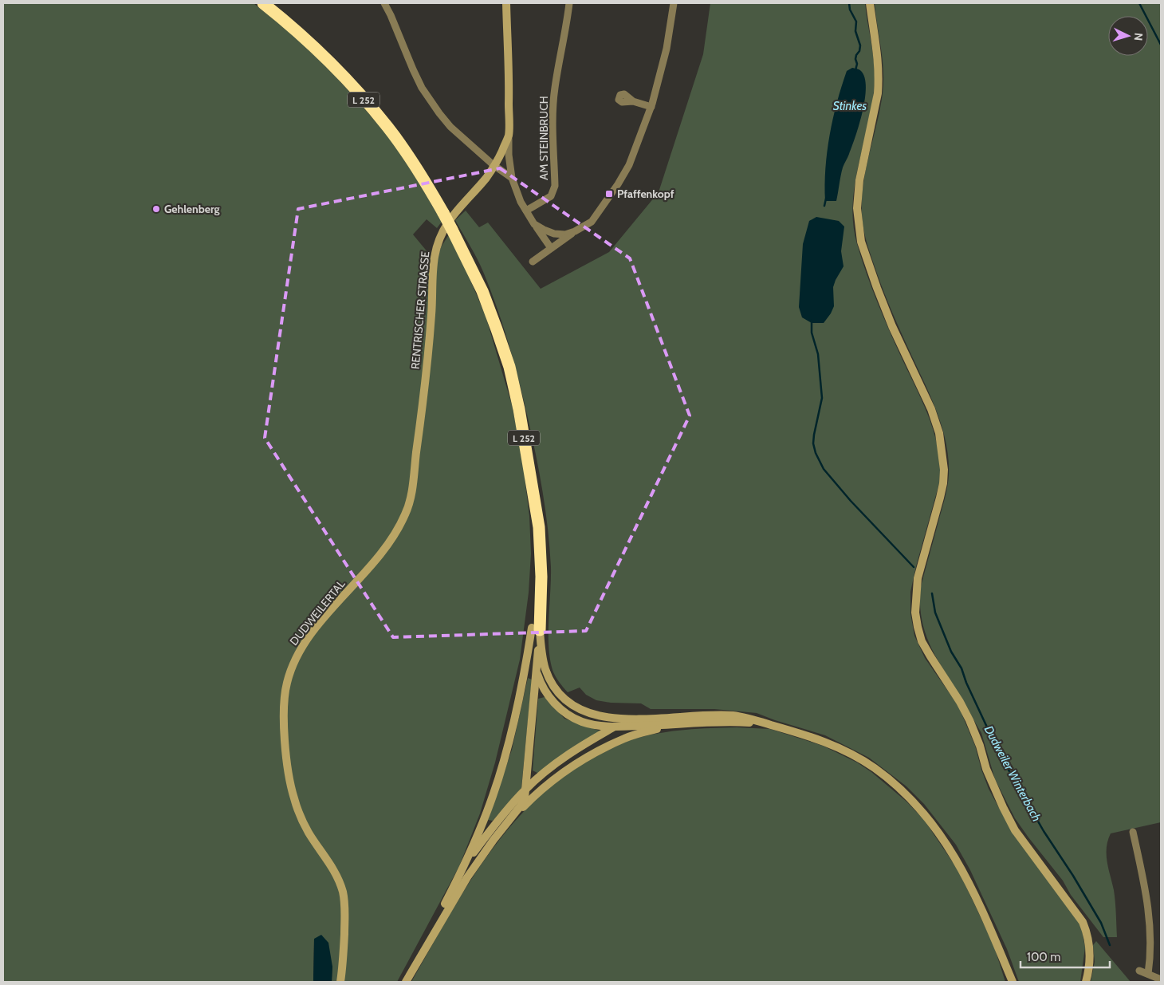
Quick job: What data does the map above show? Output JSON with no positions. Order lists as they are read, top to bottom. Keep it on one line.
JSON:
{"streets":{"highway":["L 252"],"main road":["RENTRISCHER STRASSE","DUDWEILERTAL"],"street":["AM STEINBRUCH"]},"crossings":[["RENTRISCHER STRASSE","DUDWEILERTAL"]],"water":["Stinkes","Dudweiler Winterbach"],"places":{"transit":["Pfaffenkopf"],"other":["Gehlenberg"]},"scale_bar":"100 m","north":"right"}
